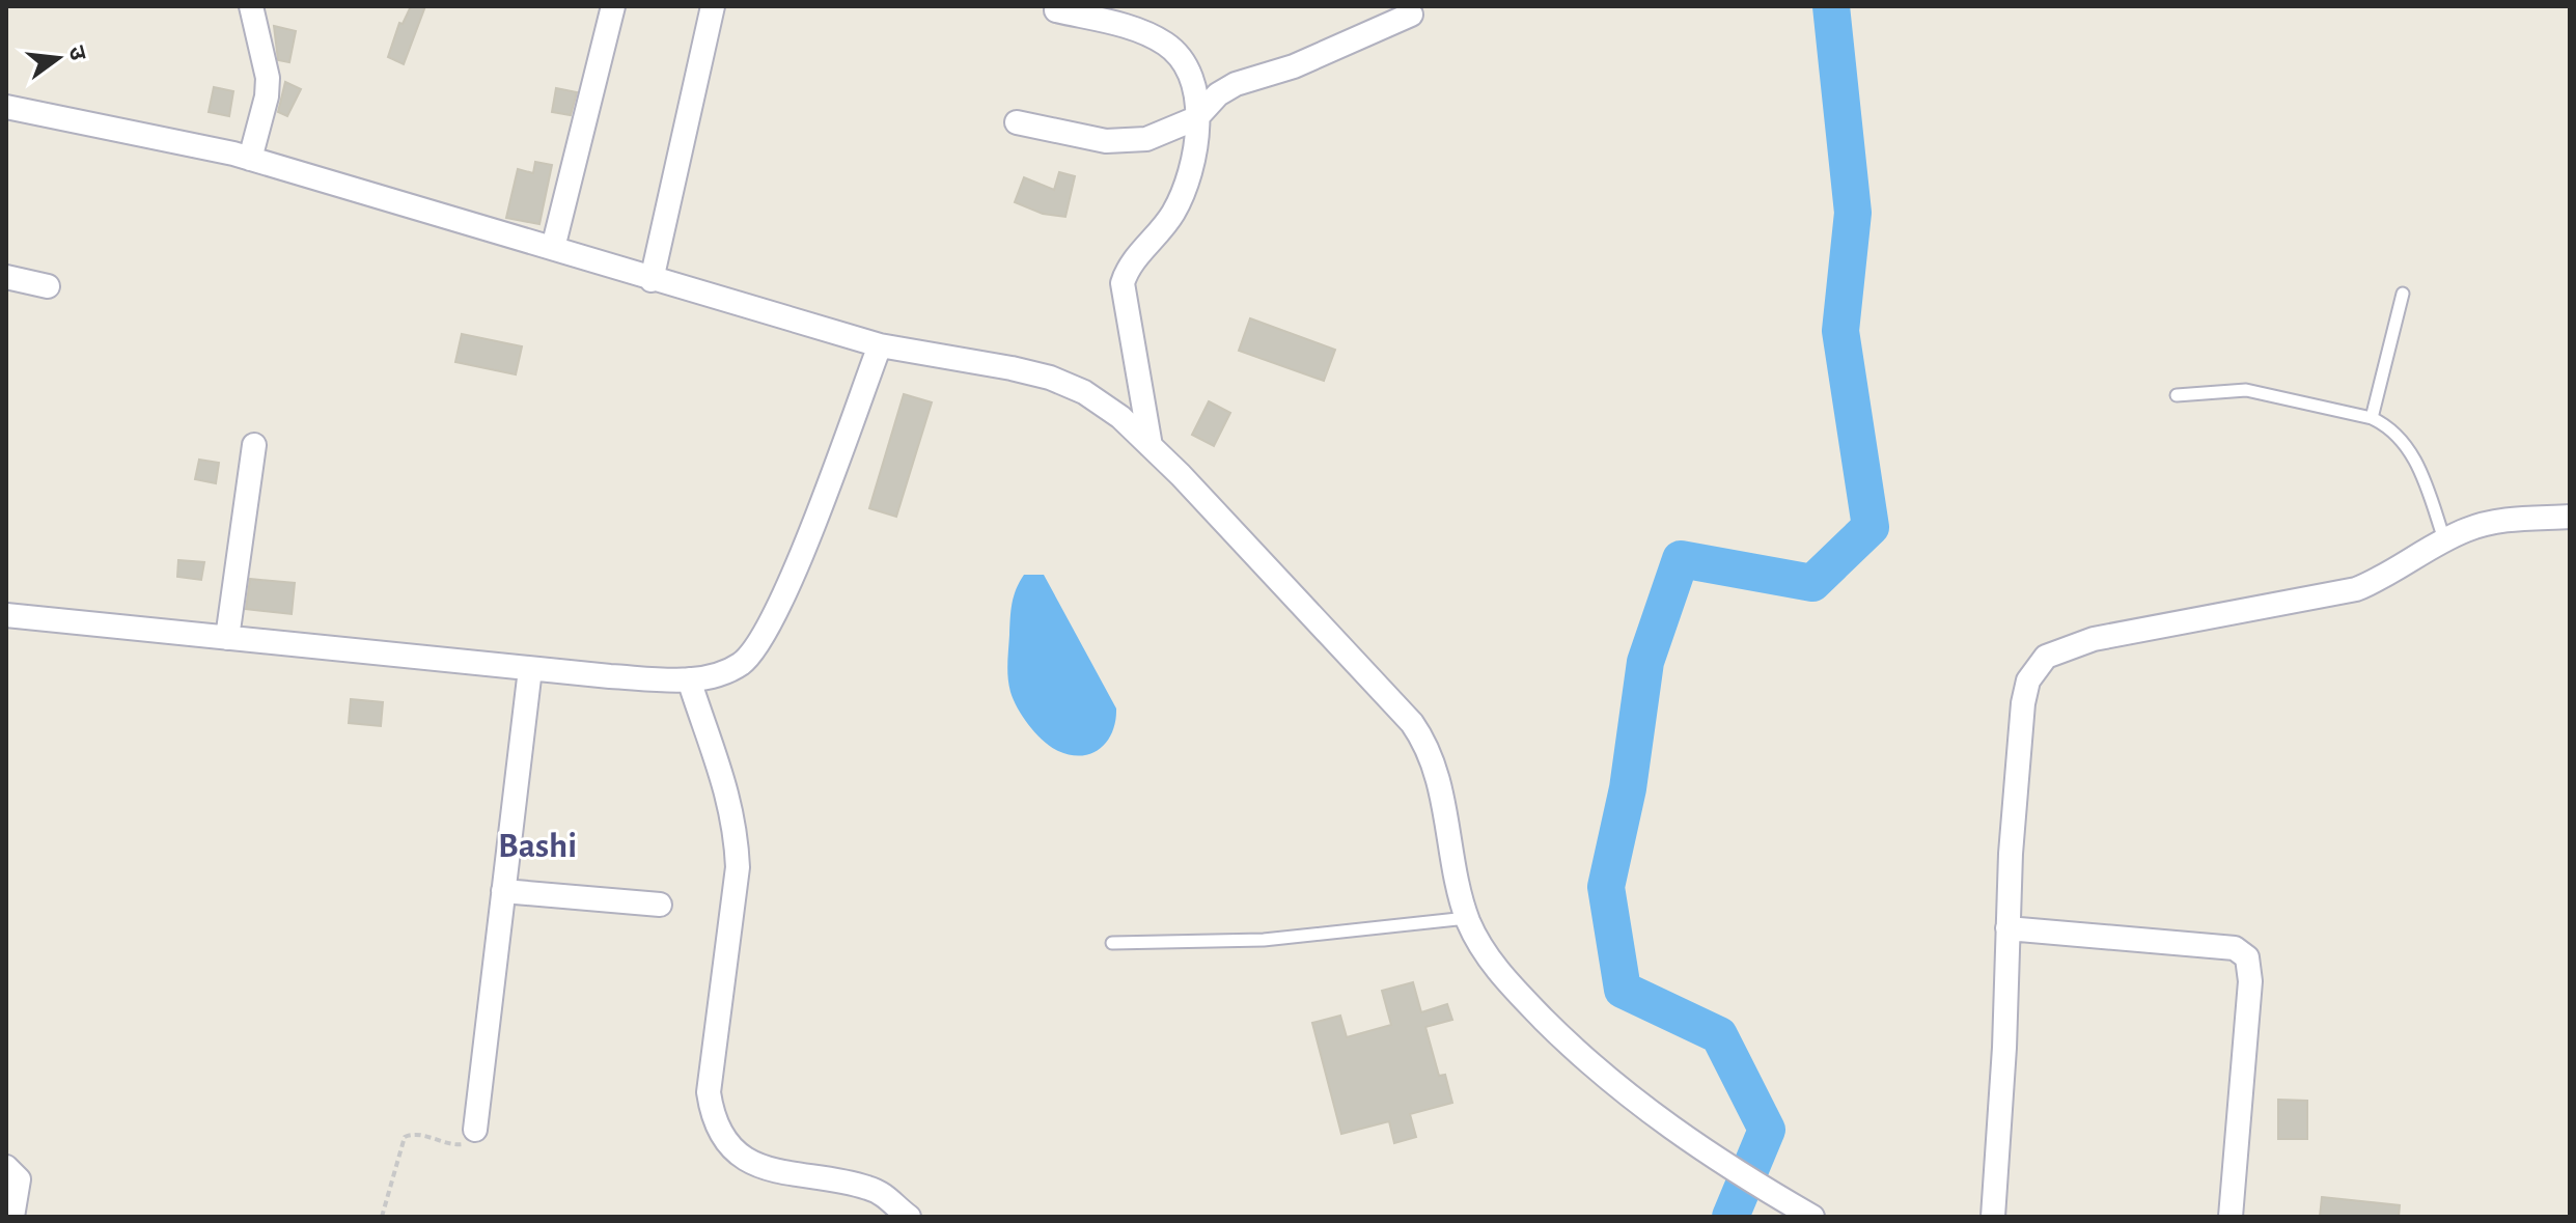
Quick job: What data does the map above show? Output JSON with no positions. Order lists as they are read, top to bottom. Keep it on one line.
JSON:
{"districts":["Bashi"],"north":"right"}
